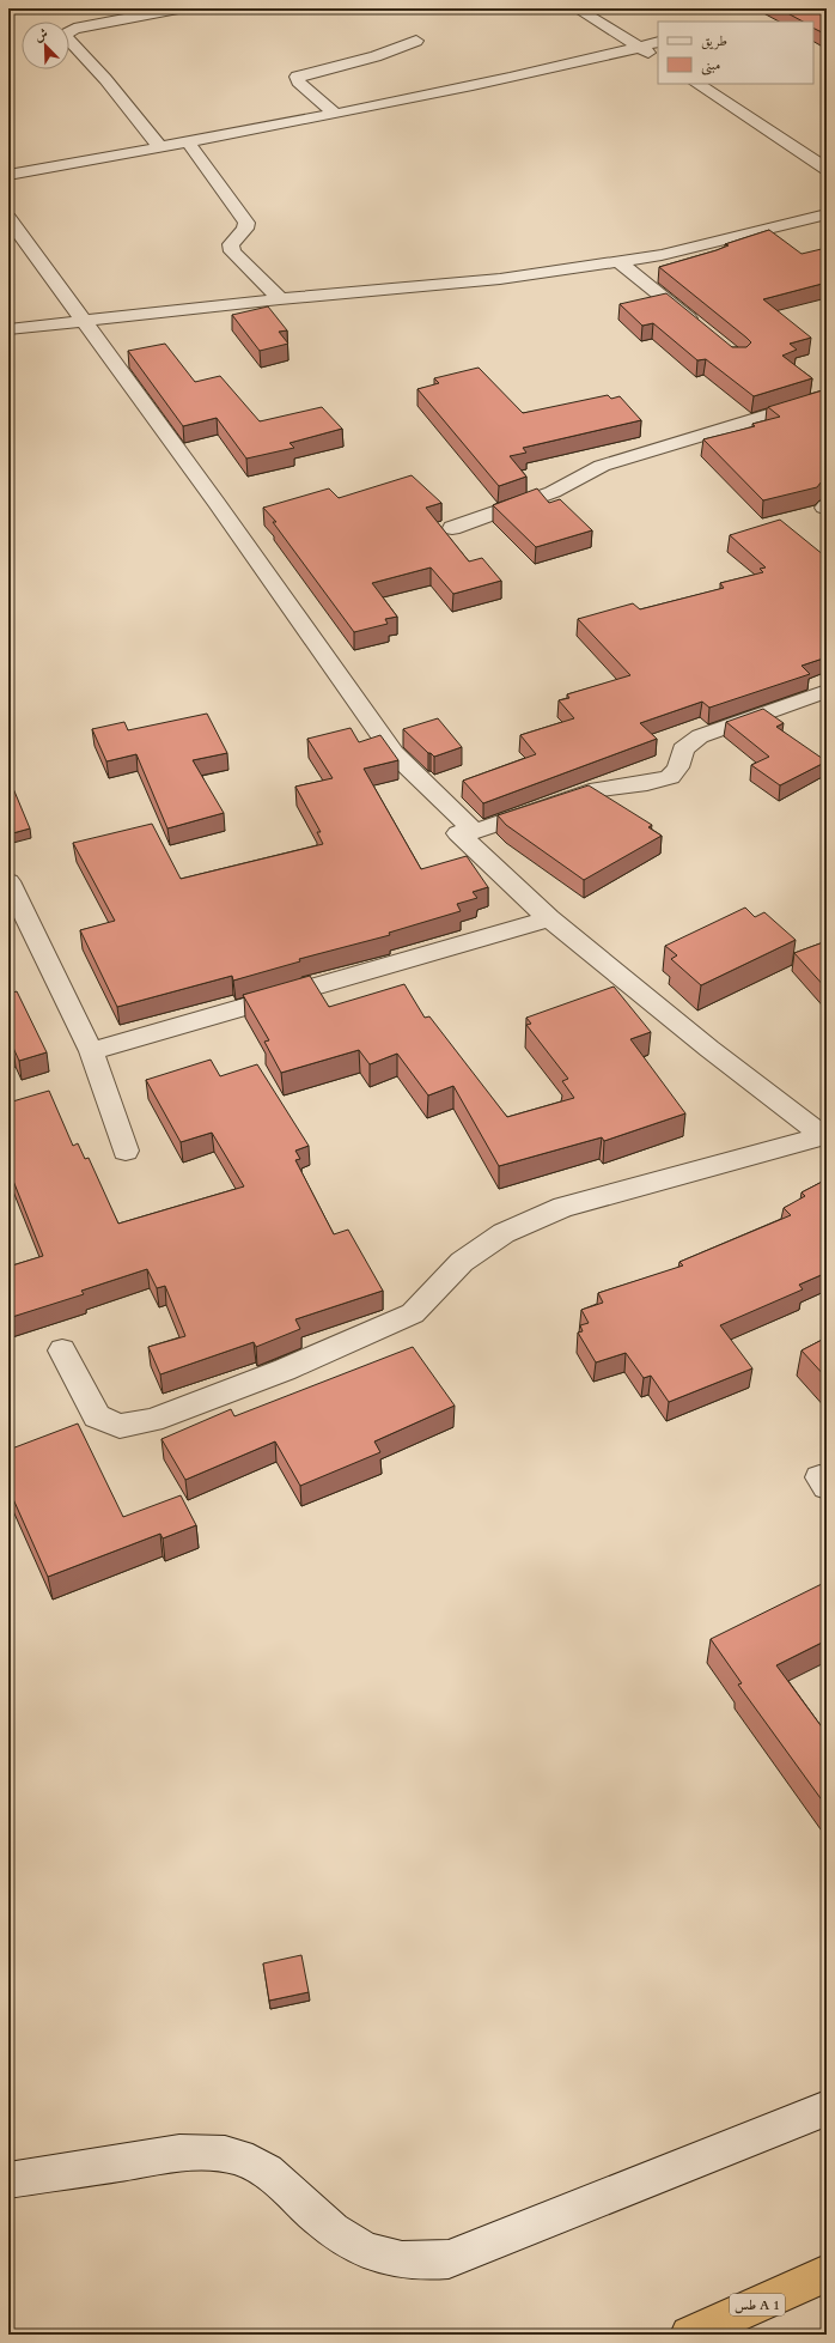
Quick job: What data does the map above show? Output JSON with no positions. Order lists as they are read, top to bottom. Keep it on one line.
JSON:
{"streets":{"highway":["طس A 1"]},"legend":["طريق","مبنى"],"north":"top left"}
